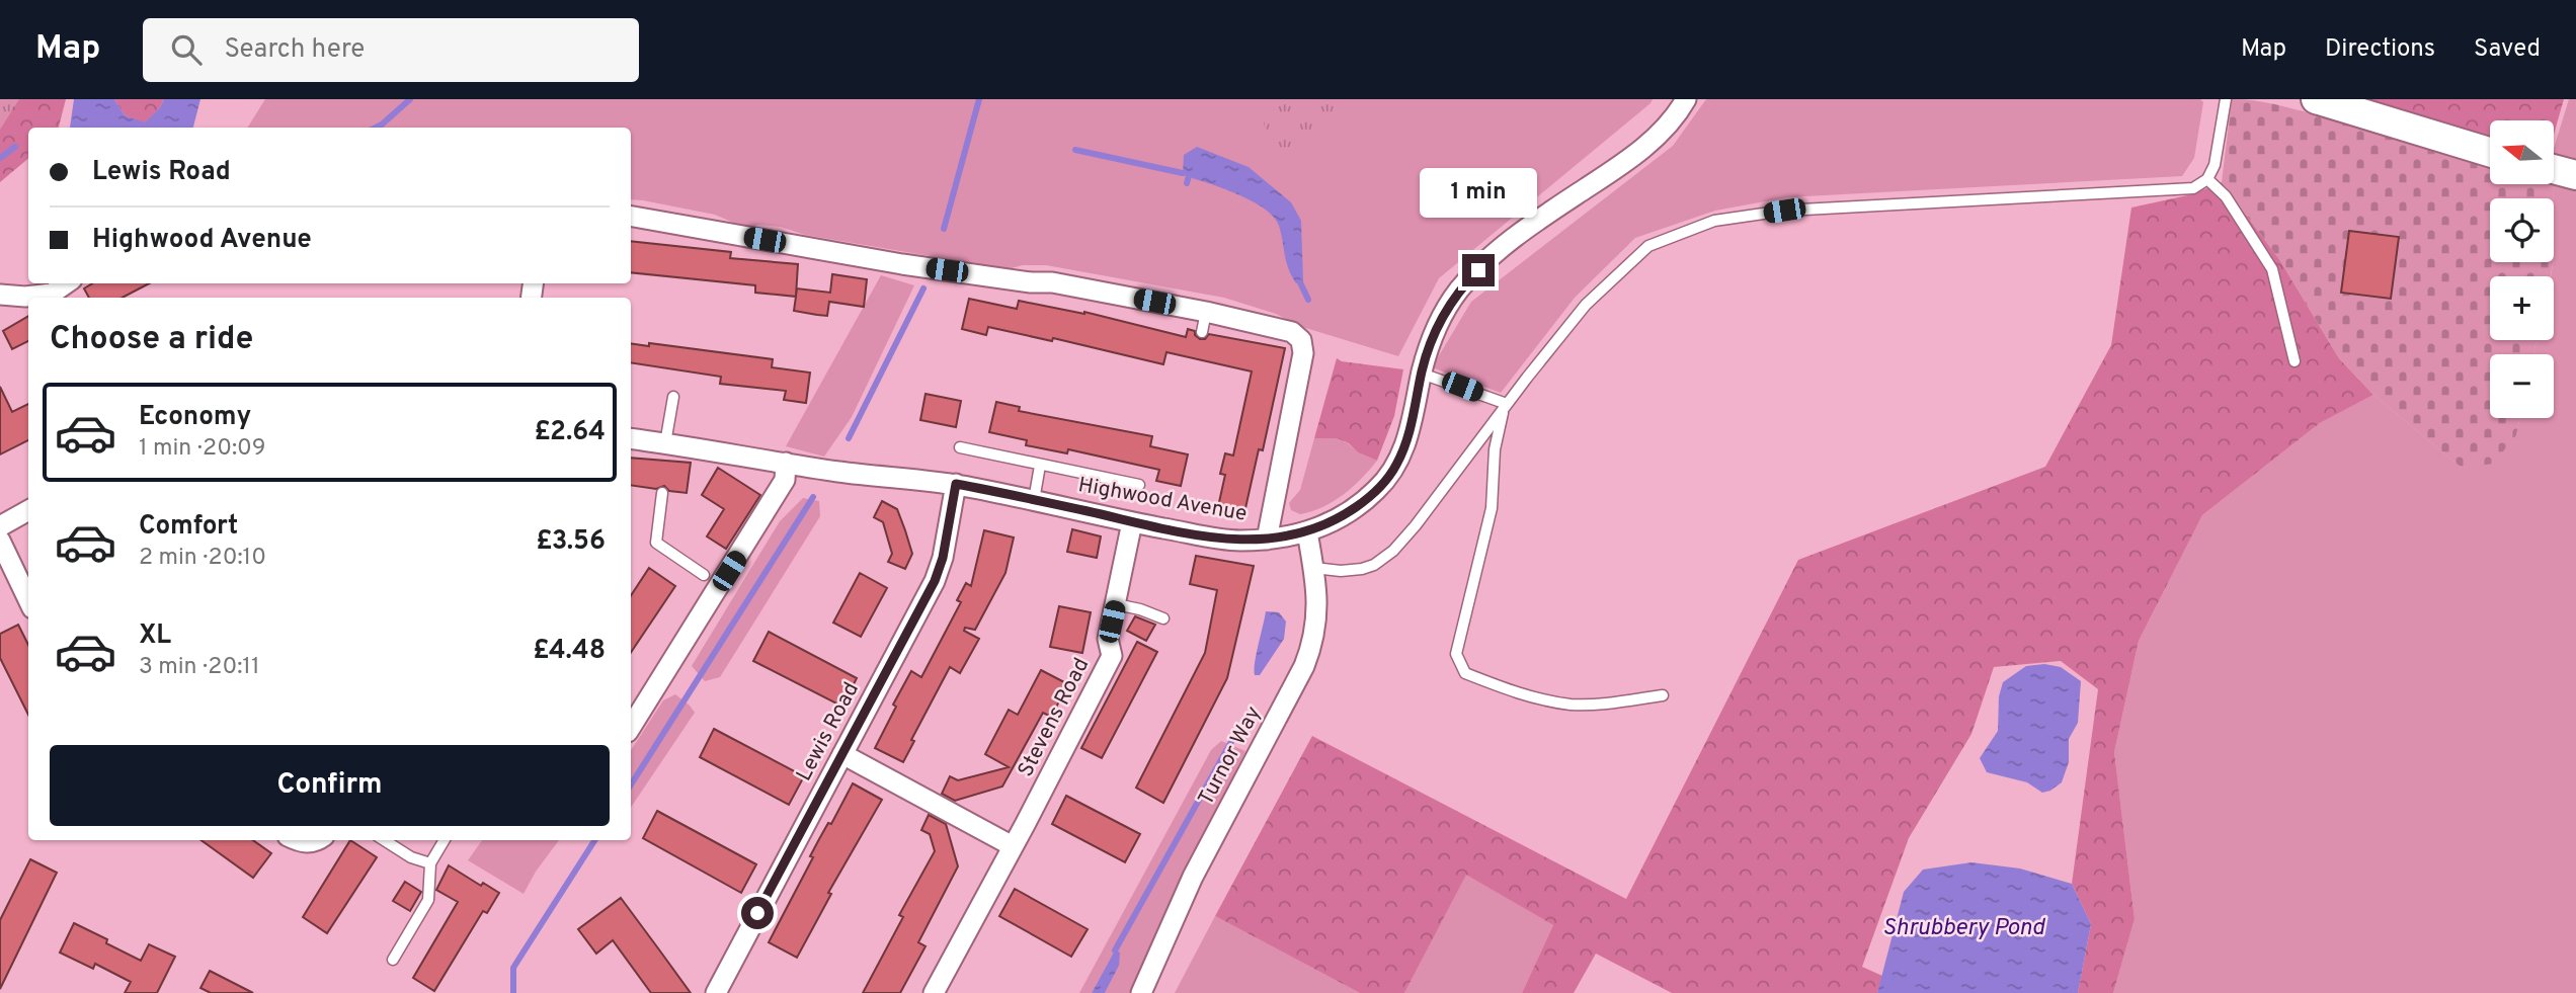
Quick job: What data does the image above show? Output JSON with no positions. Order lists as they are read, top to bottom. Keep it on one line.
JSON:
{"streets":{"street":["Highwood Avenue","Stevens Road","Lewis Road","Turnor Way"]},"crossings":[["Highwood Avenue","Stevens Road"],["Highwood Avenue","Lewis Road"],["Highwood Avenue","Turnor Way"]],"water":["Shrubbery Pond"],"north":"left","page":{"header":"Map","search":"Search here","nav":["Map","Directions","Saved"],"map_buttons":["+","−"],"banner":["Lewis Road","Highwood Avenue"],"bubble":"1 min","heading":"Choose a ride","list":[{"name":"Economy","note":"1 min · 20:09","value":"£2.64"},{"name":"Comfort","note":"2 min · 20:10","value":"£3.56"},{"name":"XL","note":"3 min · 20:11","value":"£4.48"}],"buttons":"Confirm"}}
